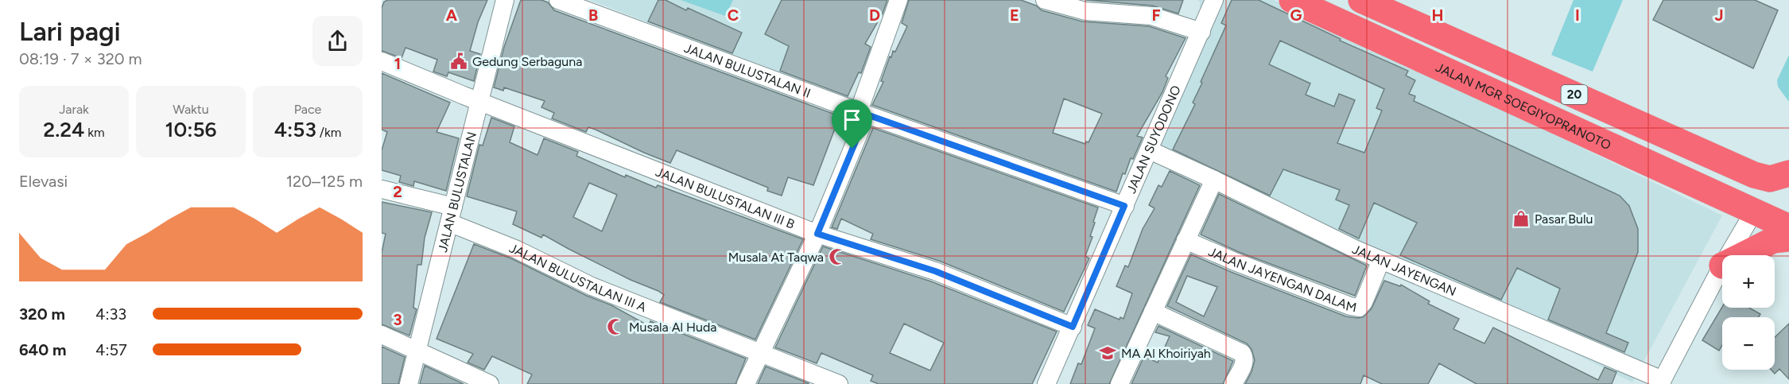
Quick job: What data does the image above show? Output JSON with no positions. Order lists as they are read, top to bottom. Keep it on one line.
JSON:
{"streets":{"highway":["20","JALAN MGR SOEGIYOPRANOTO"],"street":["JALAN BULUSTALAN II","JALAN SUYODONO","JALAN BULUSTALAN","JALAN BULUSTALAN III B","JALAN JAYENGAN","JALAN JAYENGAN DALAM","JALAN BULUSTALAN III A"]},"crossings":[["JALAN BULUSTALAN II","JALAN SUYODONO"],["20","JALAN MGR SOEGIYOPRANOTO"],["JALAN SUYODONO","JALAN BULUSTALAN III B"],["JALAN SUYODONO","JALAN JAYENGAN"],["JALAN BULUSTALAN","JALAN BULUSTALAN III B"],["JALAN BULUSTALAN","JALAN BULUSTALAN III A"],["JALAN JAYENGAN","JALAN JAYENGAN DALAM"]],"places":{"public building":["Gedung Serbaguna"],"shop":["Pasar Bulu"],"mosque":["Musala At Taqwa","Musala Al Huda"],"school or university":["MA Al Khoiriyah"]},"page":{"heading":["Lari pagi","08:19 · 7 × 320 m"],"stats":[["Jarak","2.24 km"],["Waktu","10:56"],["Pace","4:53 /km"]],"chart":["Elevasi","120–125 m"],"map_buttons":["+","−"],"list":[{"name":"320 m","note":"4:33"},{"name":"640 m","note":"4:57"}]},"grid":{"columns":["A","B","C","D","E","F","G","H","I","J"],"rows":["1","2","3"]}}
